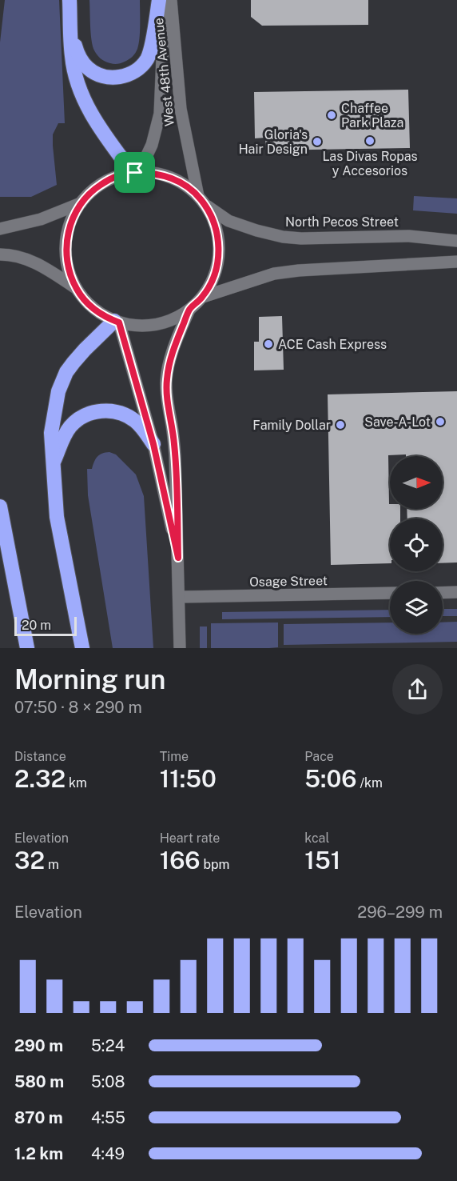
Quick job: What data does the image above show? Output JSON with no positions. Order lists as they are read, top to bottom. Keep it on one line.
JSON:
{"streets":{"street":["West 48th Avenue","North Pecos Street","Osage Street"]},"crossings":[["West 48th Avenue","North Pecos Street"]],"places":["Chaffee Park Plaza","Las Divas Ropas y Accesorios","Gloria's Hair Design","ACE Cash Express","Save-A-Lot","Family Dollar"],"scale_bar":"20 m","north":"right","page":{"scale":"20 m","heading":["Morning run","07:50 · 8 × 290 m"],"stats":[["Distance","2.32 km"],["Time","11:50"],["Pace","5:06 /km"],["Elevation","32 m"],["Heart rate","166 bpm"],["kcal","151"]],"chart":["Elevation","296–299 m"],"list":[{"name":"290 m","note":"5:24"},{"name":"580 m","note":"5:08"},{"name":"870 m","note":"4:55"},{"name":"1.2 km","note":"4:49"}]}}
